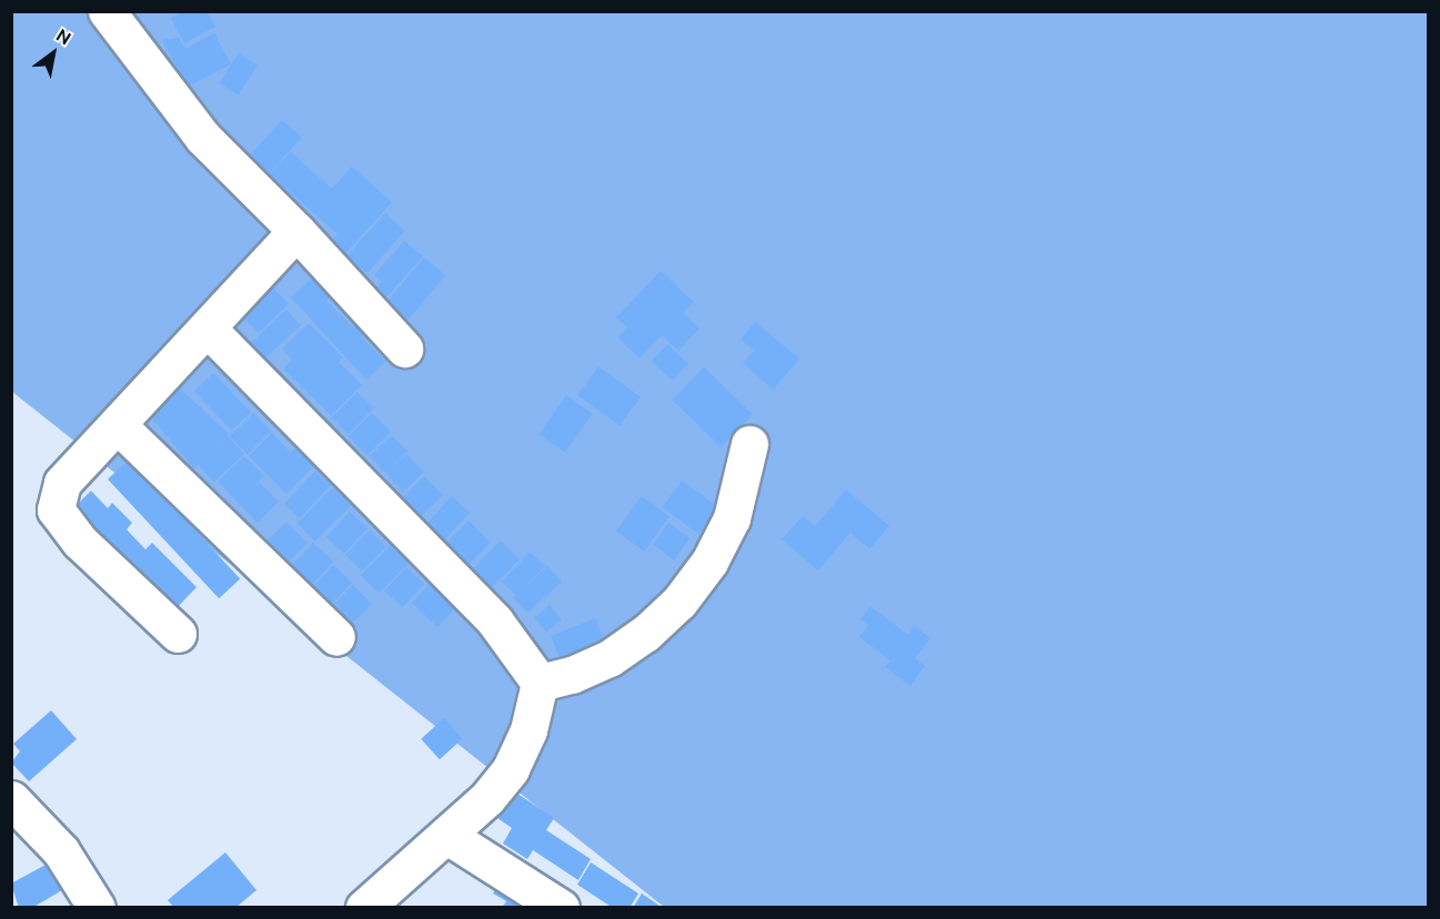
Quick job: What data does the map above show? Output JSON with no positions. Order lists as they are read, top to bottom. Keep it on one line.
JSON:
{"north":"top right"}
